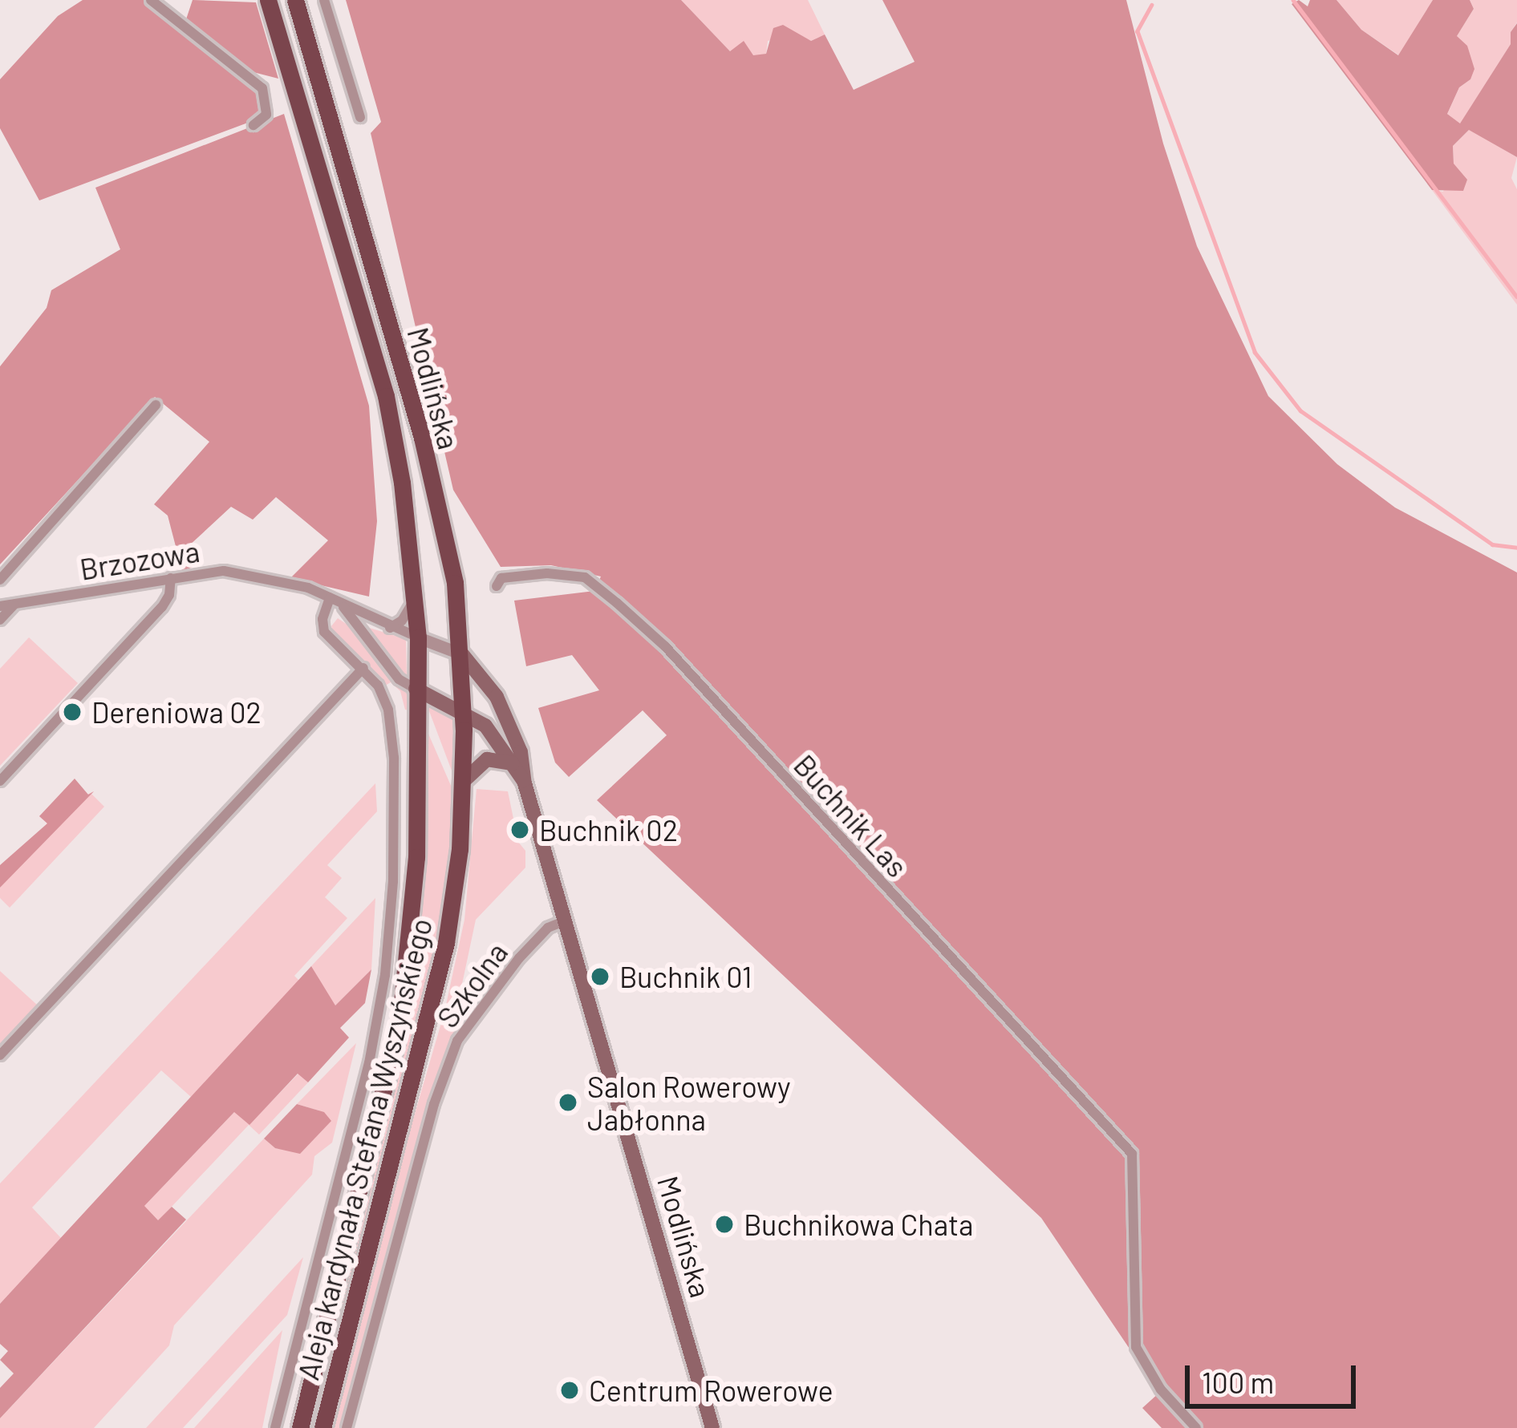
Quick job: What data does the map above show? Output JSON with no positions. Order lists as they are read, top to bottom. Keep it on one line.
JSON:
{"streets":{"main road":["Modlińska","Aleja kardynała Stefana Wyszyńskiego"],"street":["Brzozowa","Buchnik Las","Szkolna"]},"crossings":[["Modlińska","Brzozowa"],["Modlińska","Szkolna"],["Modlińska","Aleja kardynała Stefana Wyszyńskiego"],["Brzozowa","Aleja kardynała Stefana Wyszyńskiego"]],"places":["Dereniowa 02","Buchnik 02","Buchnik 01","Salon Rowerowy Jabłonna","Buchnikowa Chata","Centrum Rowerowe"],"scale_bar":"100 m"}
